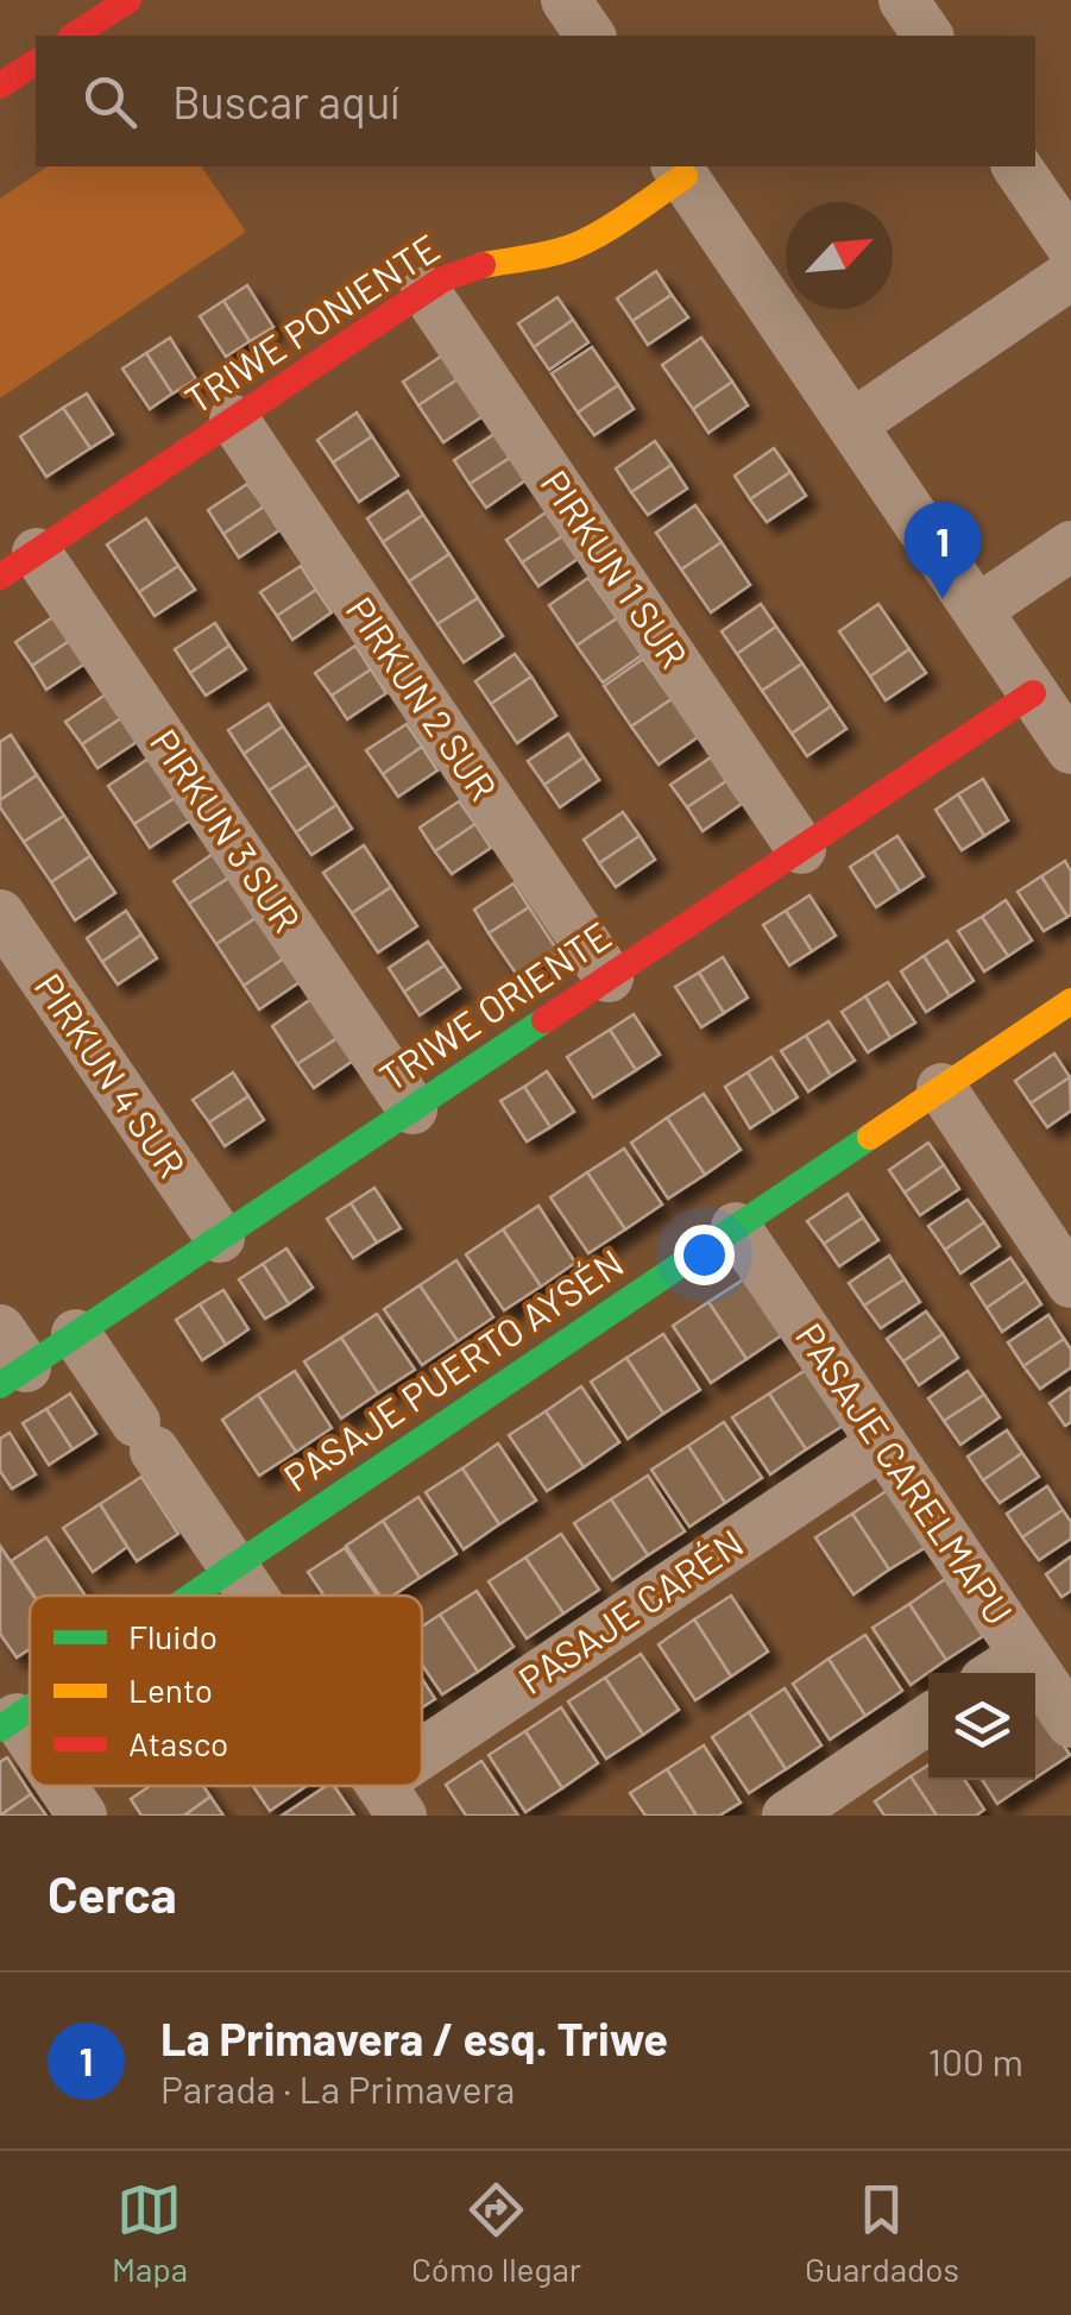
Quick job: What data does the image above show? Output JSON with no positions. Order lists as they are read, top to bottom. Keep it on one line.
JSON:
{"streets":{"street":["TRIWE PONIENTE","PIRKUN 1 SUR","PIRKUN 2 SUR","PIRKUN 3 SUR","TRIWE ORIENTE","PIRKUN 4 SUR","PASAJE PUERTO AYSÉN","PASAJE CARELMAPU","PASAJE CARÉN"]},"crossings":[["TRIWE PONIENTE","PIRKUN 1 SUR"],["TRIWE PONIENTE","PIRKUN 2 SUR"],["TRIWE PONIENTE","PIRKUN 3 SUR"],["PIRKUN 1 SUR","TRIWE ORIENTE"],["PIRKUN 2 SUR","TRIWE ORIENTE"],["PIRKUN 3 SUR","TRIWE ORIENTE"],["TRIWE ORIENTE","PIRKUN 4 SUR"],["PASAJE PUERTO AYSÉN","PASAJE CARELMAPU"],["PASAJE CARELMAPU","PASAJE CARÉN"]],"legend":["Fluido","Lento","Atasco"],"north":"top right","page":{"search":"Buscar aquí","pins":"1","heading":"Cerca","list":[{"mark":"1","name":"La Primavera / esq. Triwe","note":"Parada · La Primavera","value":"100 m"}],"nav":["Mapa","Cómo llegar","Guardados"]}}
